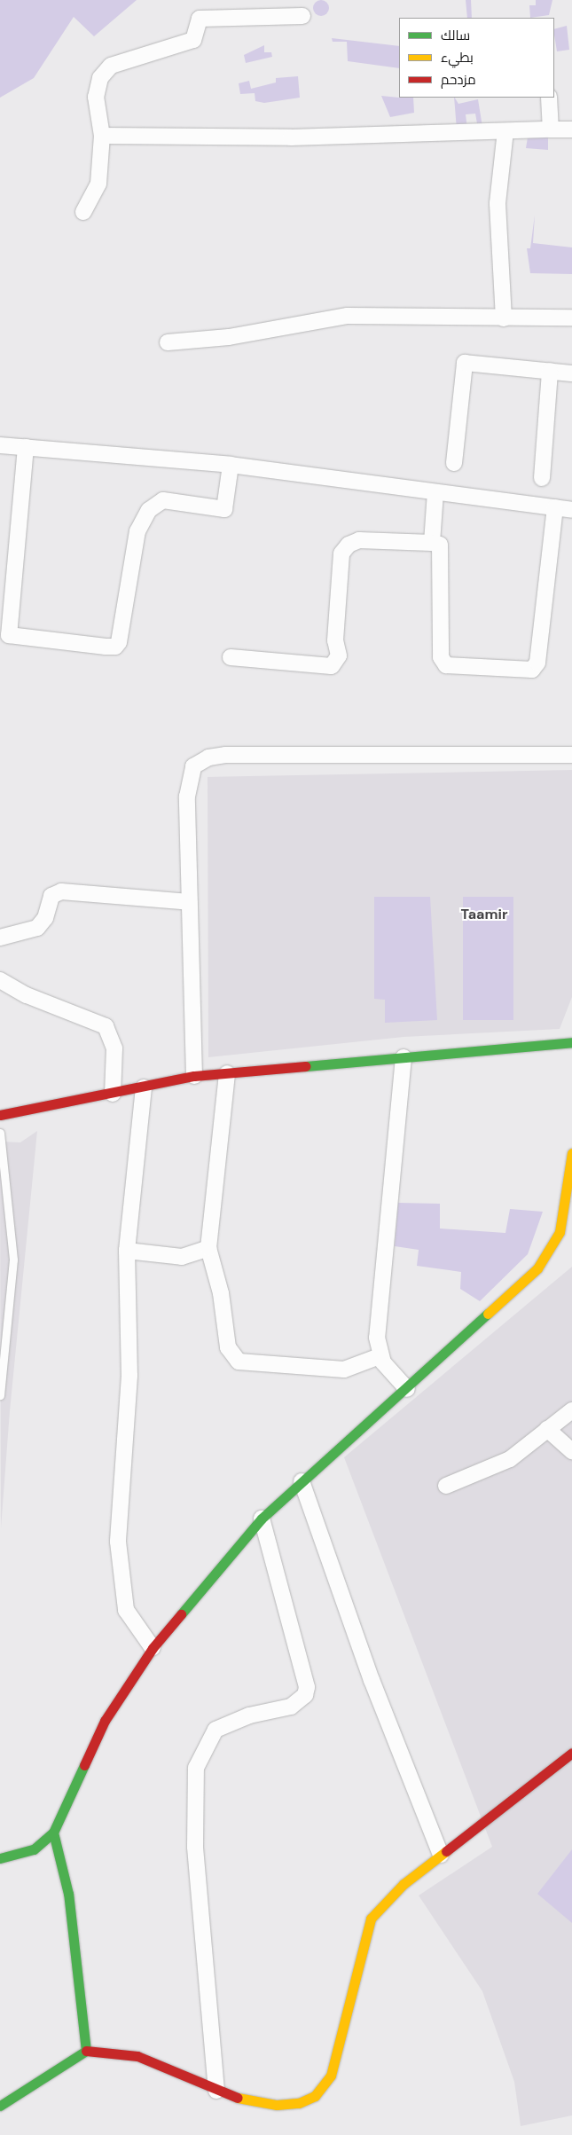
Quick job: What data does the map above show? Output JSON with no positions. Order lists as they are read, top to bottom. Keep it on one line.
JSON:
{"districts":["Taamir"],"legend":["سالك","بطيء","مزدحم"]}
